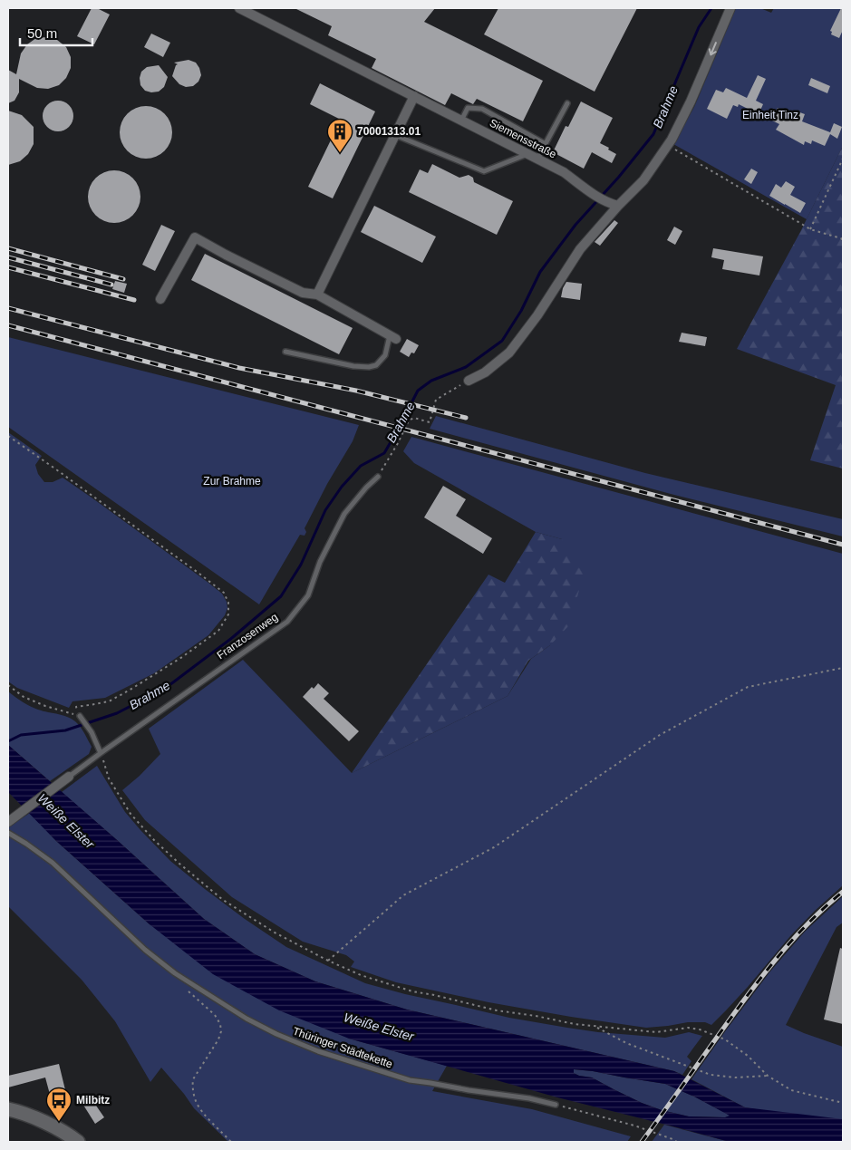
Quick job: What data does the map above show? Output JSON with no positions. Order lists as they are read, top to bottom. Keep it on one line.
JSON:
{"streets":{"street":["Siemensstraße"],"lane":["Franzosenweg","Thüringer Städtekette"]},"water":["Brahme","Weiße Elster"],"parks":["Einheit Tinz","Zur Brahme"],"places":{"building":["70001313.01"],"bus stop":["Milbitz"]},"scale_bar":"50 m"}
